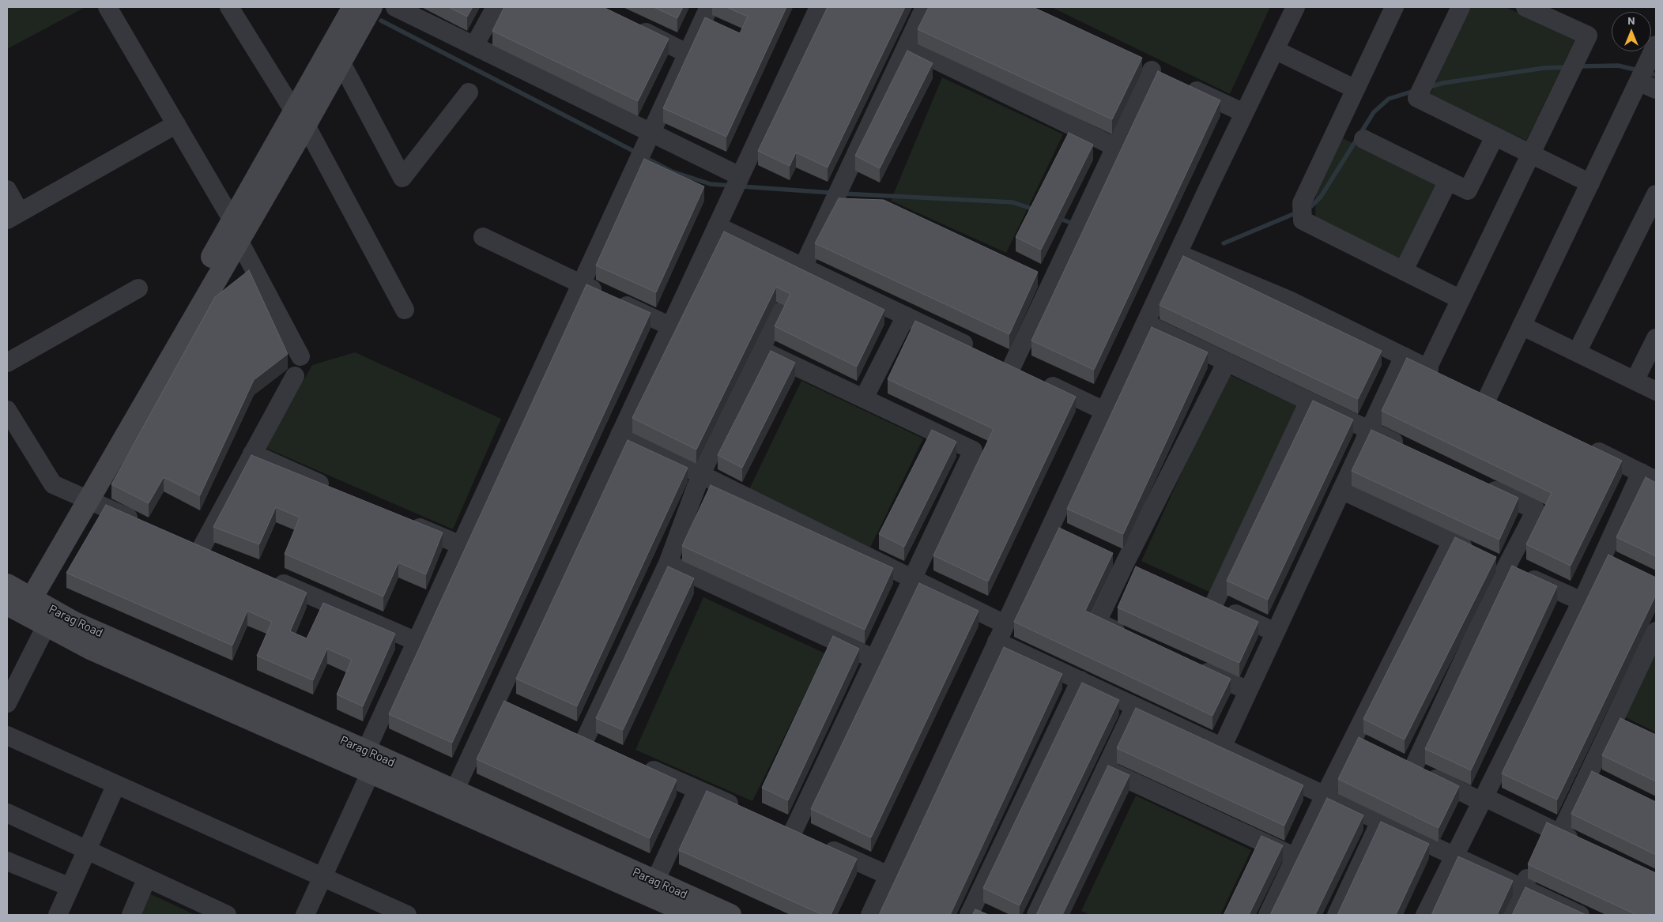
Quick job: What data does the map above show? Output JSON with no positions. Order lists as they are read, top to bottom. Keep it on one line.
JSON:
{"streets":{"street":["Parag Road"]},"north":"top"}
